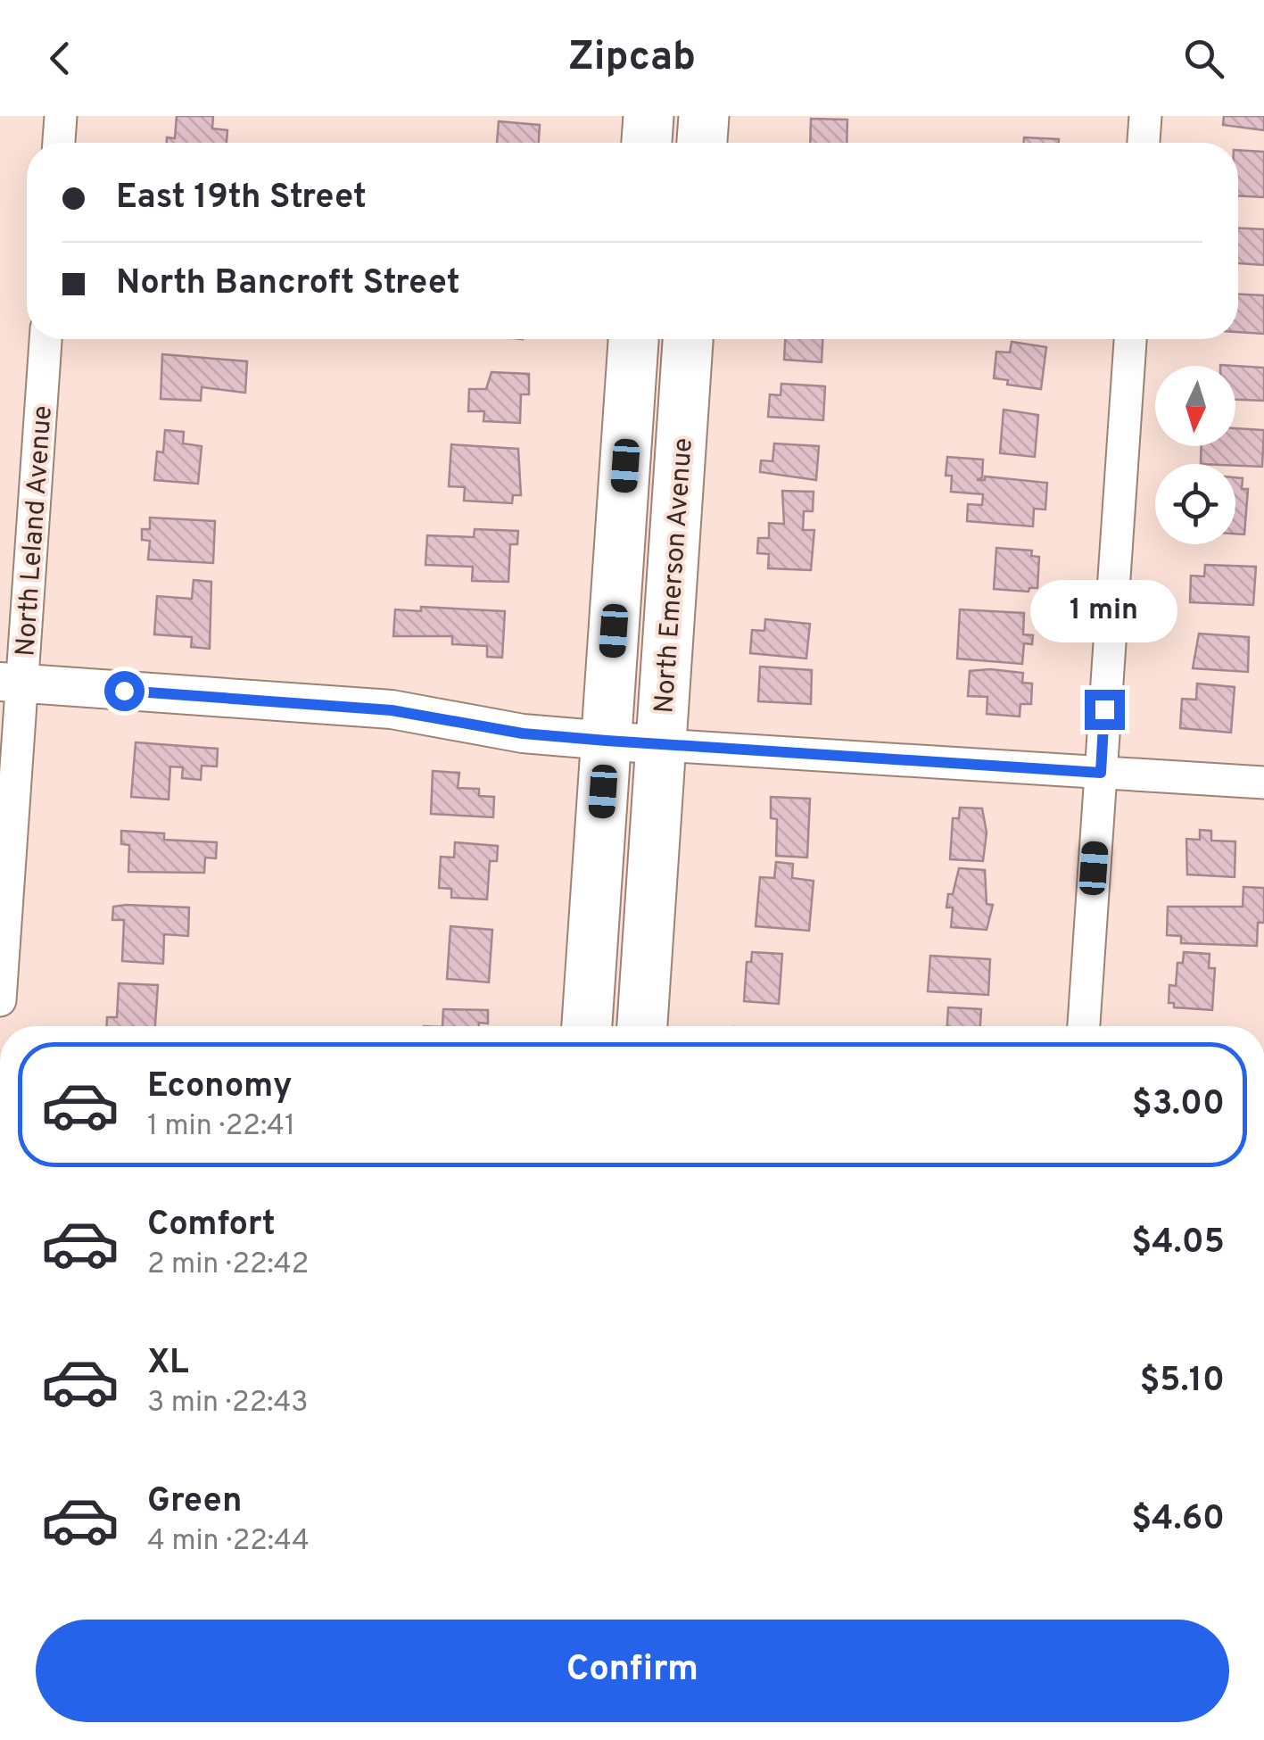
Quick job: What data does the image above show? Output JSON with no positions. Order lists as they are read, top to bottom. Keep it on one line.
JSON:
{"streets":{"main road":["North Emerson Avenue"],"street":["North Leland Avenue"]},"north":"bottom","page":{"header":"Zipcab","banner":["East 19th Street","North Bancroft Street"],"bubble":"1 min","list":[{"name":"Economy","note":"1 min · 22:41","value":"$3.00"},{"name":"Comfort","note":"2 min · 22:42","value":"$4.05"},{"name":"XL","note":"3 min · 22:43","value":"$5.10"},{"name":"Green","note":"4 min · 22:44","value":"$4.60"}],"buttons":"Confirm"}}
